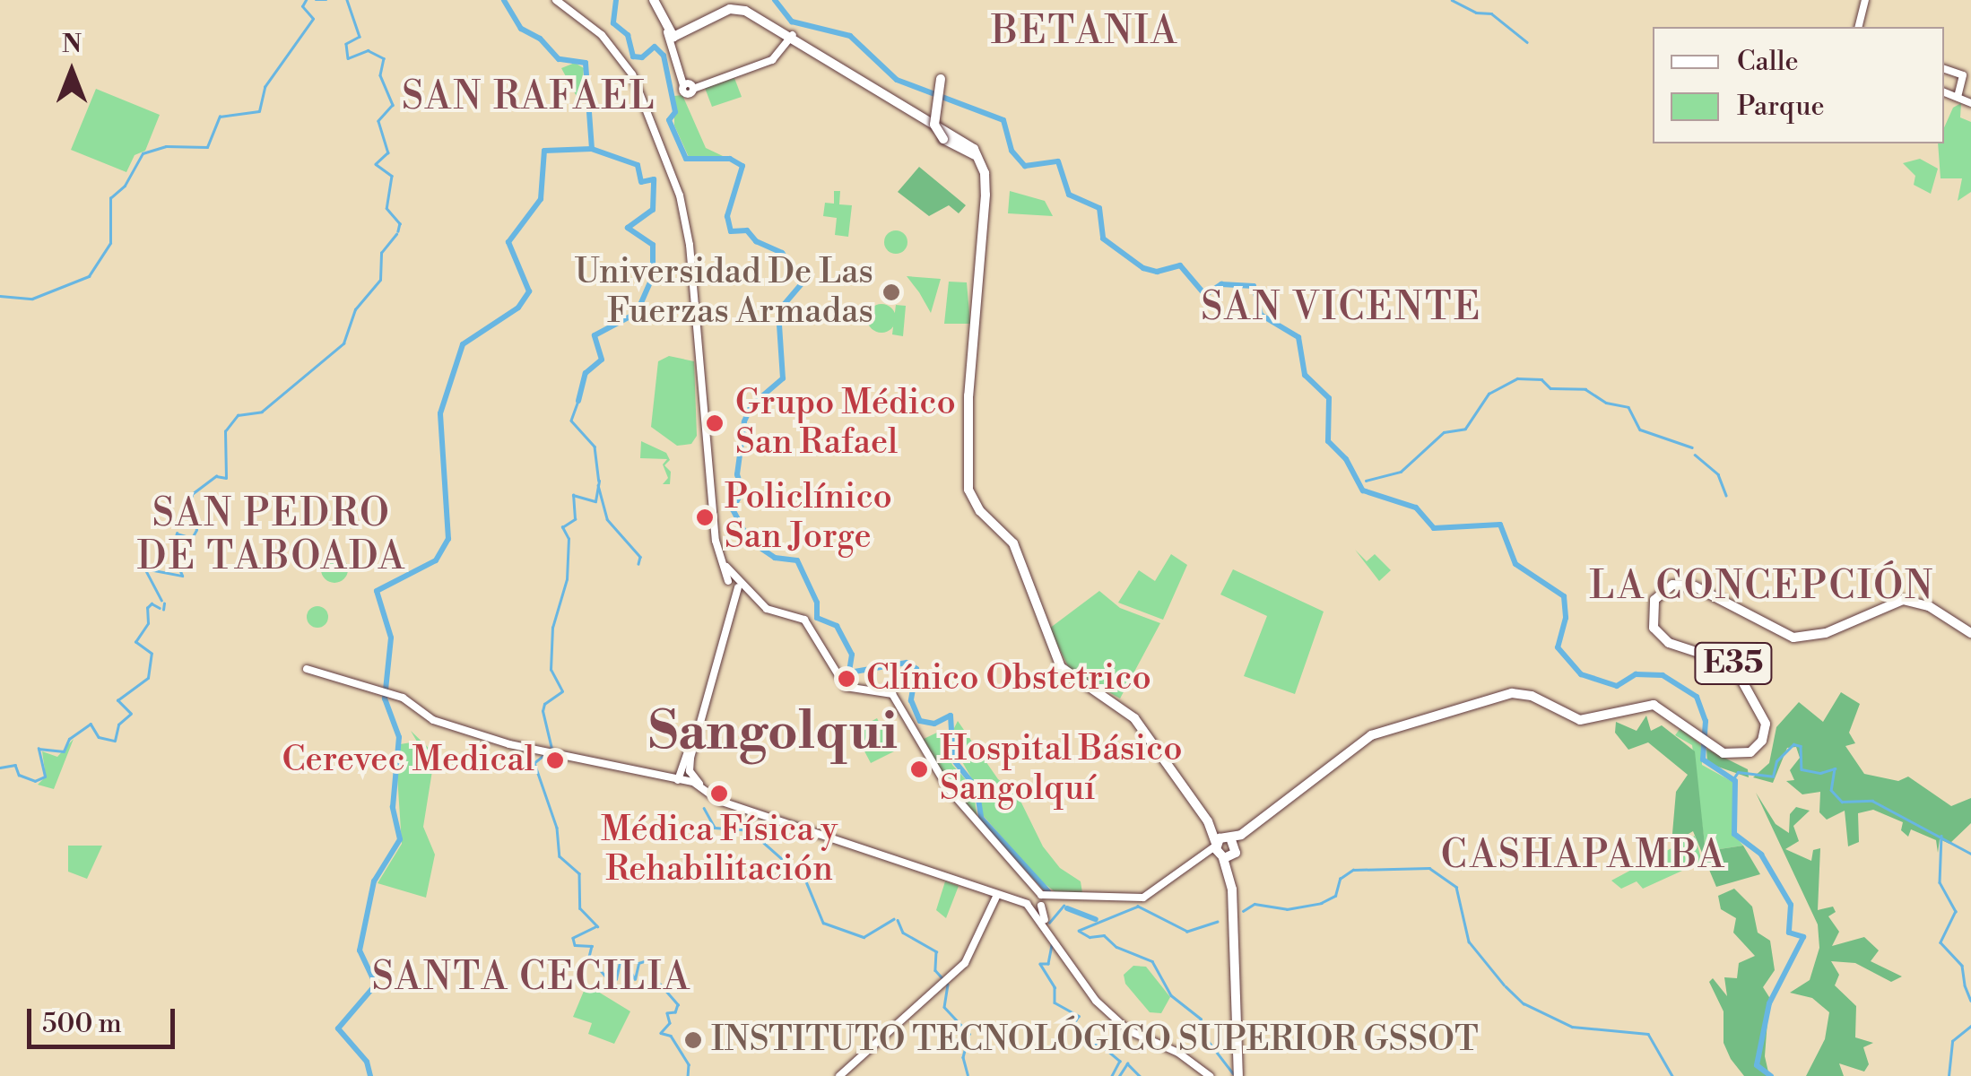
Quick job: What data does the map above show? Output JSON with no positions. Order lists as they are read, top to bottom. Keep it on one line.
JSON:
{"streets":{"highway":["E35"]},"districts":["BETANIA","SAN RAFAEL","SAN VICENTE","SAN PEDRO DE TABOADA","LA CONCEPCIÓN","Sangolqui","CASHAPAMBA","SANTA CECILIA"],"places":["Universidad De Las Fuerzas Armadas","Grupo Médico San Rafael","Policlínico San Jorge","Clínico Obstetrico","Cerevec Medical","Hospital Básico Sangolquí","Médica Física y Rehabilitación","INSTITUTO TECNOLÓGICO SUPERIOR GSSOT"],"legend":["Calle","Parque"],"scale_bar":"500 m","north":"top"}
